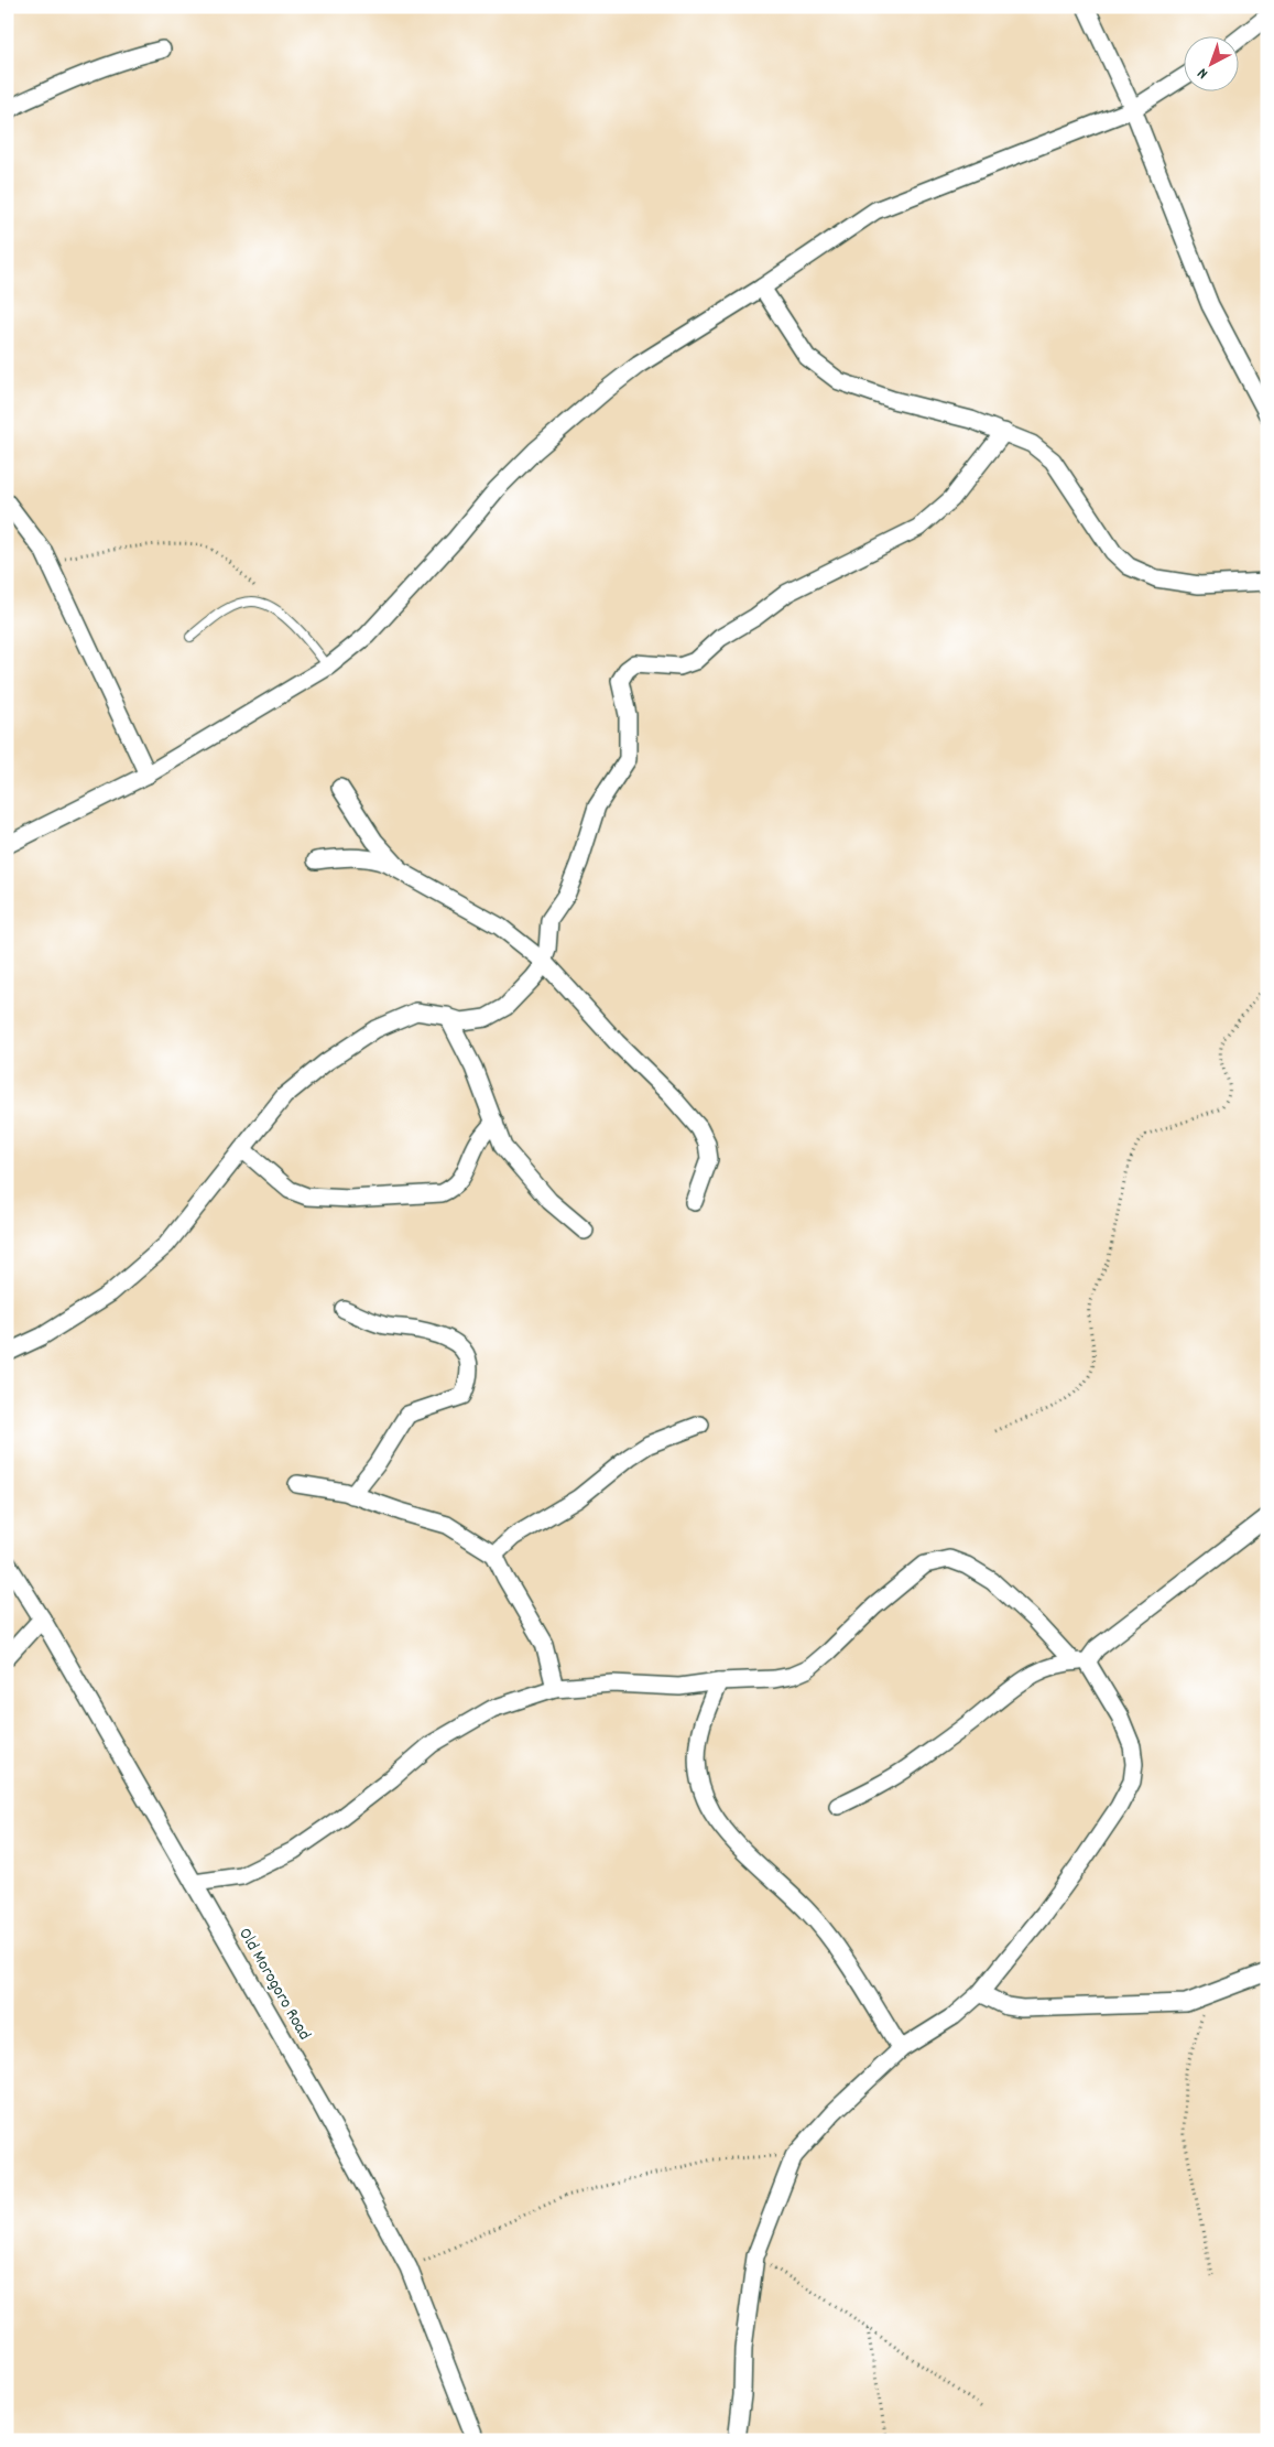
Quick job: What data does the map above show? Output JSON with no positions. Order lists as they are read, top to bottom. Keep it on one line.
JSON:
{"streets":{"street":["Old Morogoro Road"]},"north":"bottom left"}
